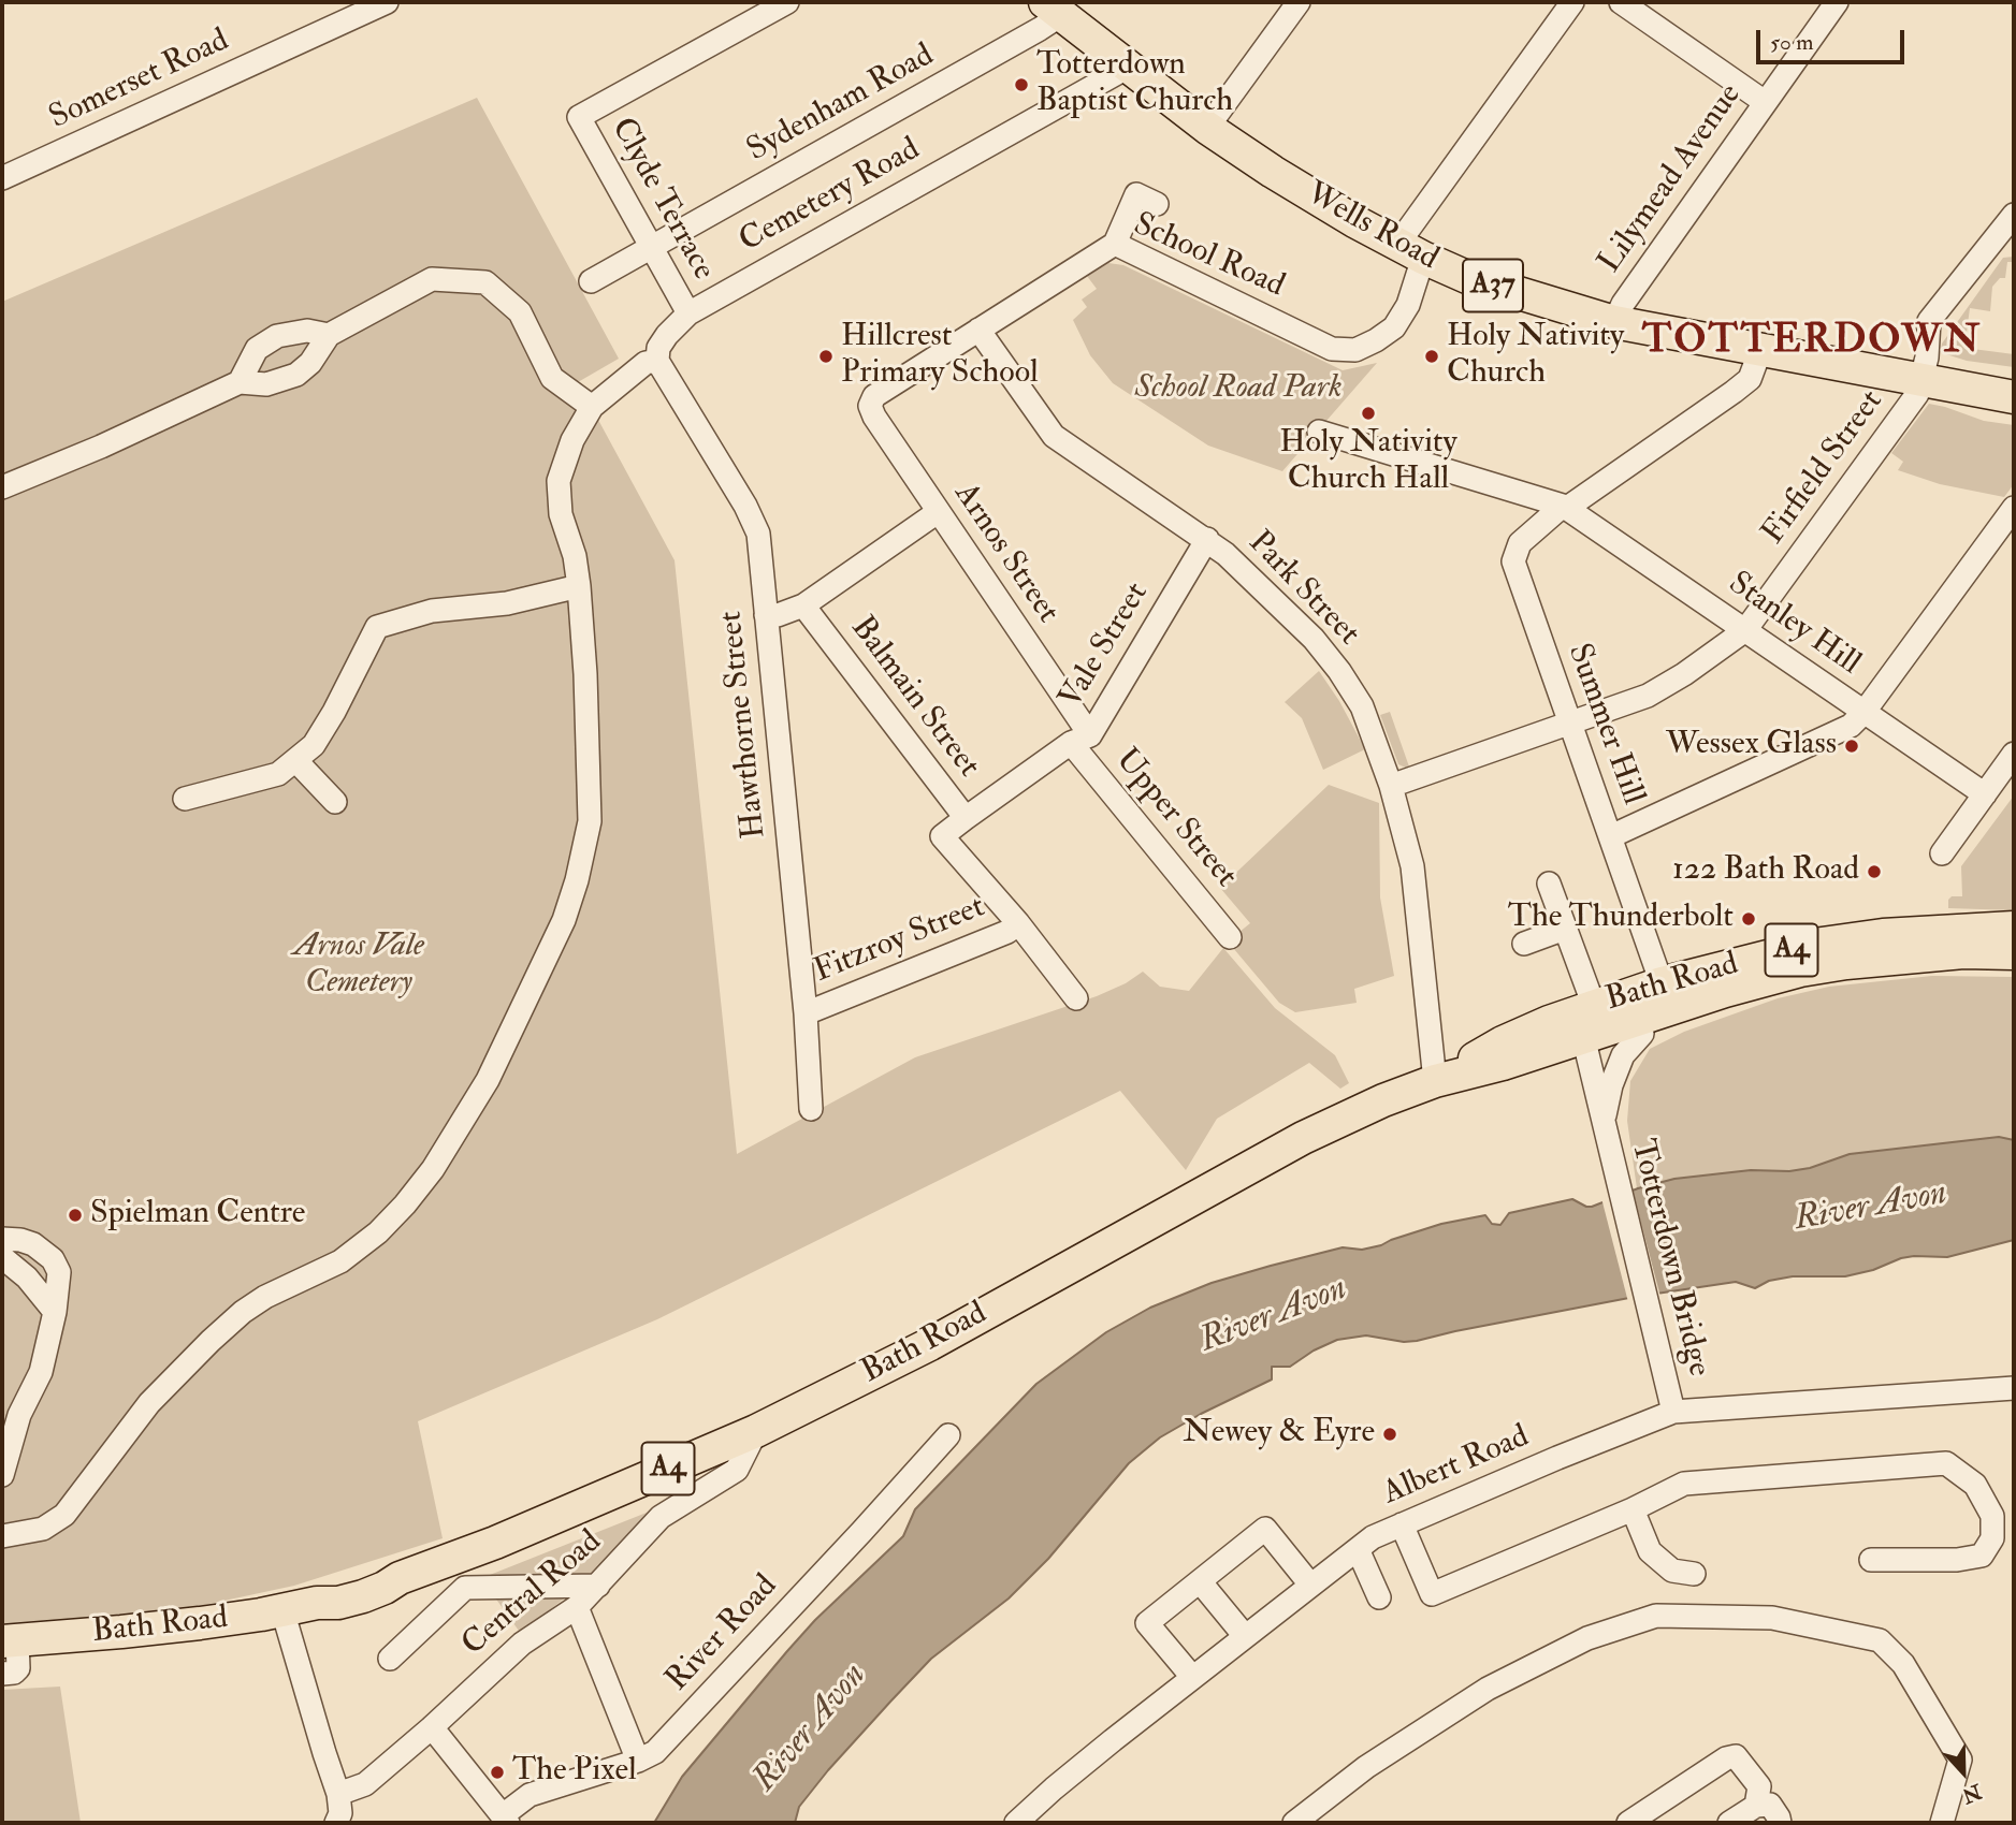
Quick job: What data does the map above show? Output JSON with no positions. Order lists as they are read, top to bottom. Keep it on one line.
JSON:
{"streets":{"highway":["Wells Road","A37","A4","Bath Road"],"street":["Somerset Road","Sydenham Road","Lilymead Avenue","Cemetery Road","Clyde Terrace","School Road","Firfield Street","Arnos Street","Park Street","Stanley Hill","Vale Street","Balmain Street","Hawthorne Street","Summer Hill","Upper Street","Fitzroy Street","Totterdown Bridge","Albert Road","Central Road","River Road"]},"crossings":[["Sydenham Road","Clyde Terrace"],["Sydenham Road","Wells Road"],["Lilymead Avenue","Wells Road"],["Cemetery Road","Clyde Terrace"],["Cemetery Road","Wells Road"],["Cemetery Road","Hawthorne Street"],["Wells Road","School Road"],["Wells Road","Firfield Street"],["Wells Road","Summer Hill"],["School Road","Arnos Street"],["School Road","Park Street"],["Firfield Street","Park Street"],["Firfield Street","Stanley Hill"],["Firfield Street","Summer Hill"],["Arnos Street","Vale Street"],["Arnos Street","Upper Street"],["Park Street","Vale Street"],["Park Street","Bath Road"],["Stanley Hill","Summer Hill"],["Vale Street","Balmain Street"],["Vale Street","Upper Street"],["Balmain Street","Fitzroy Street"],["Hawthorne Street","Fitzroy Street"],["Summer Hill","Bath Road"],["Bath Road","Totterdown Bridge"],["Bath Road","Central Road"],["Totterdown Bridge","Albert Road"]],"districts":["TOTTERDOWN"],"water":["River Avon"],"parks":["School Road Park","Arnos Vale Cemetery"],"places":["Totterdown Baptist Church","Hillcrest Primary School","Holy Nativity Church","Holy Nativity Church Hall","Wessex Glass","122 Bath Road","The Thunderbolt","Spielman Centre","Newey & Eyre","The Pixel"],"scale_bar":"50 m","north":"bottom"}
